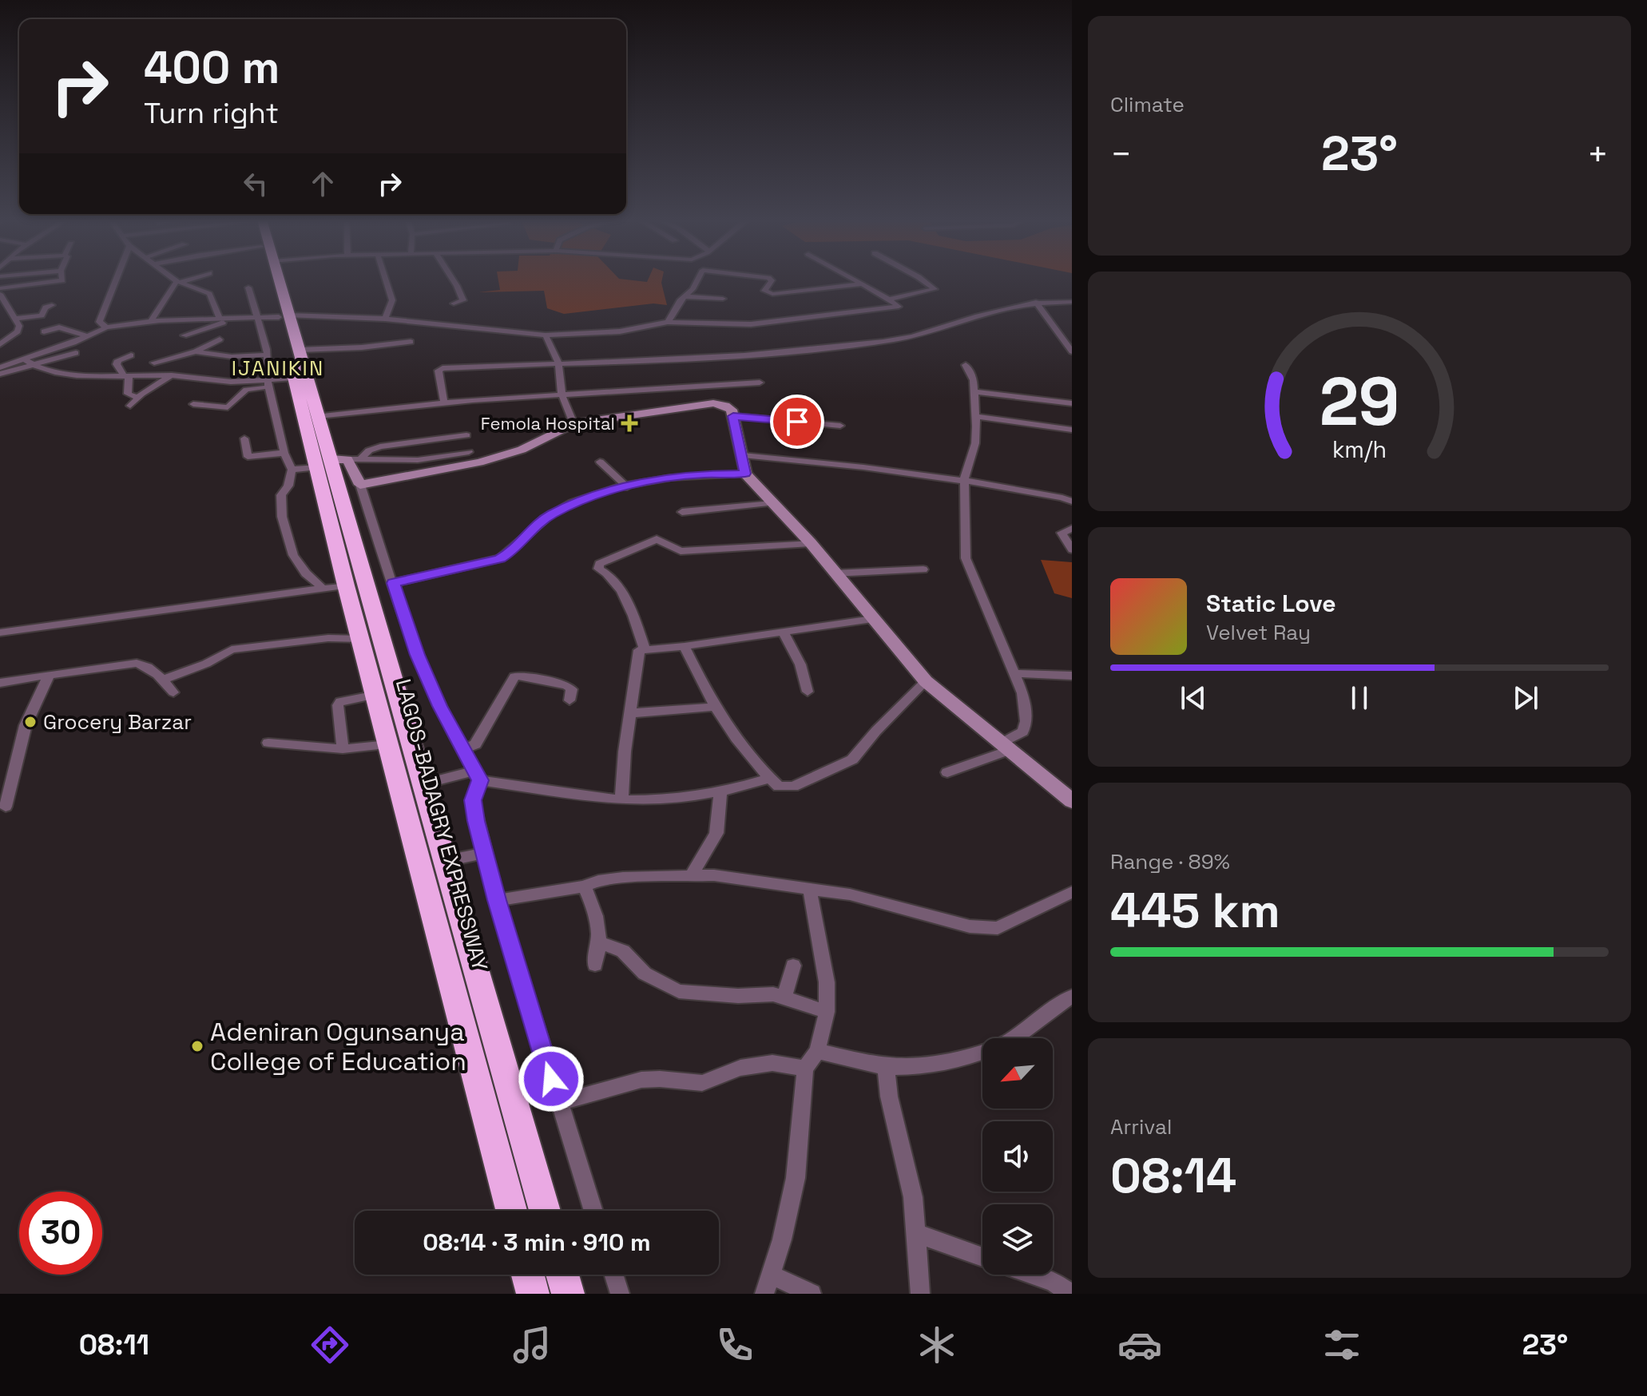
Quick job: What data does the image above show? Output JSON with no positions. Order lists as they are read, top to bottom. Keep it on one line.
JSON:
{"streets":{"highway":["LAGOS-BADAGRY EXPRESSWAY"]},"districts":["IJANIKIN"],"places":{"health":["Femola Hospital"],"other":["Grocery Barzar","Adeniran Ogunsanya College of Education"]},"north":"bottom left","page":{"tile":["Climate",["Range · 89%","445 km"],["Arrival","08:14"]],"turn":["400 m","Turn right"],"heat":["−","23°","+"],"song":["Static Love","Velvet Ray"],"limit":"30","trip":"08:14 · 3 min · 910 m","tabs":["08:11","23°"],"gauge":["29","km/h"]}}
